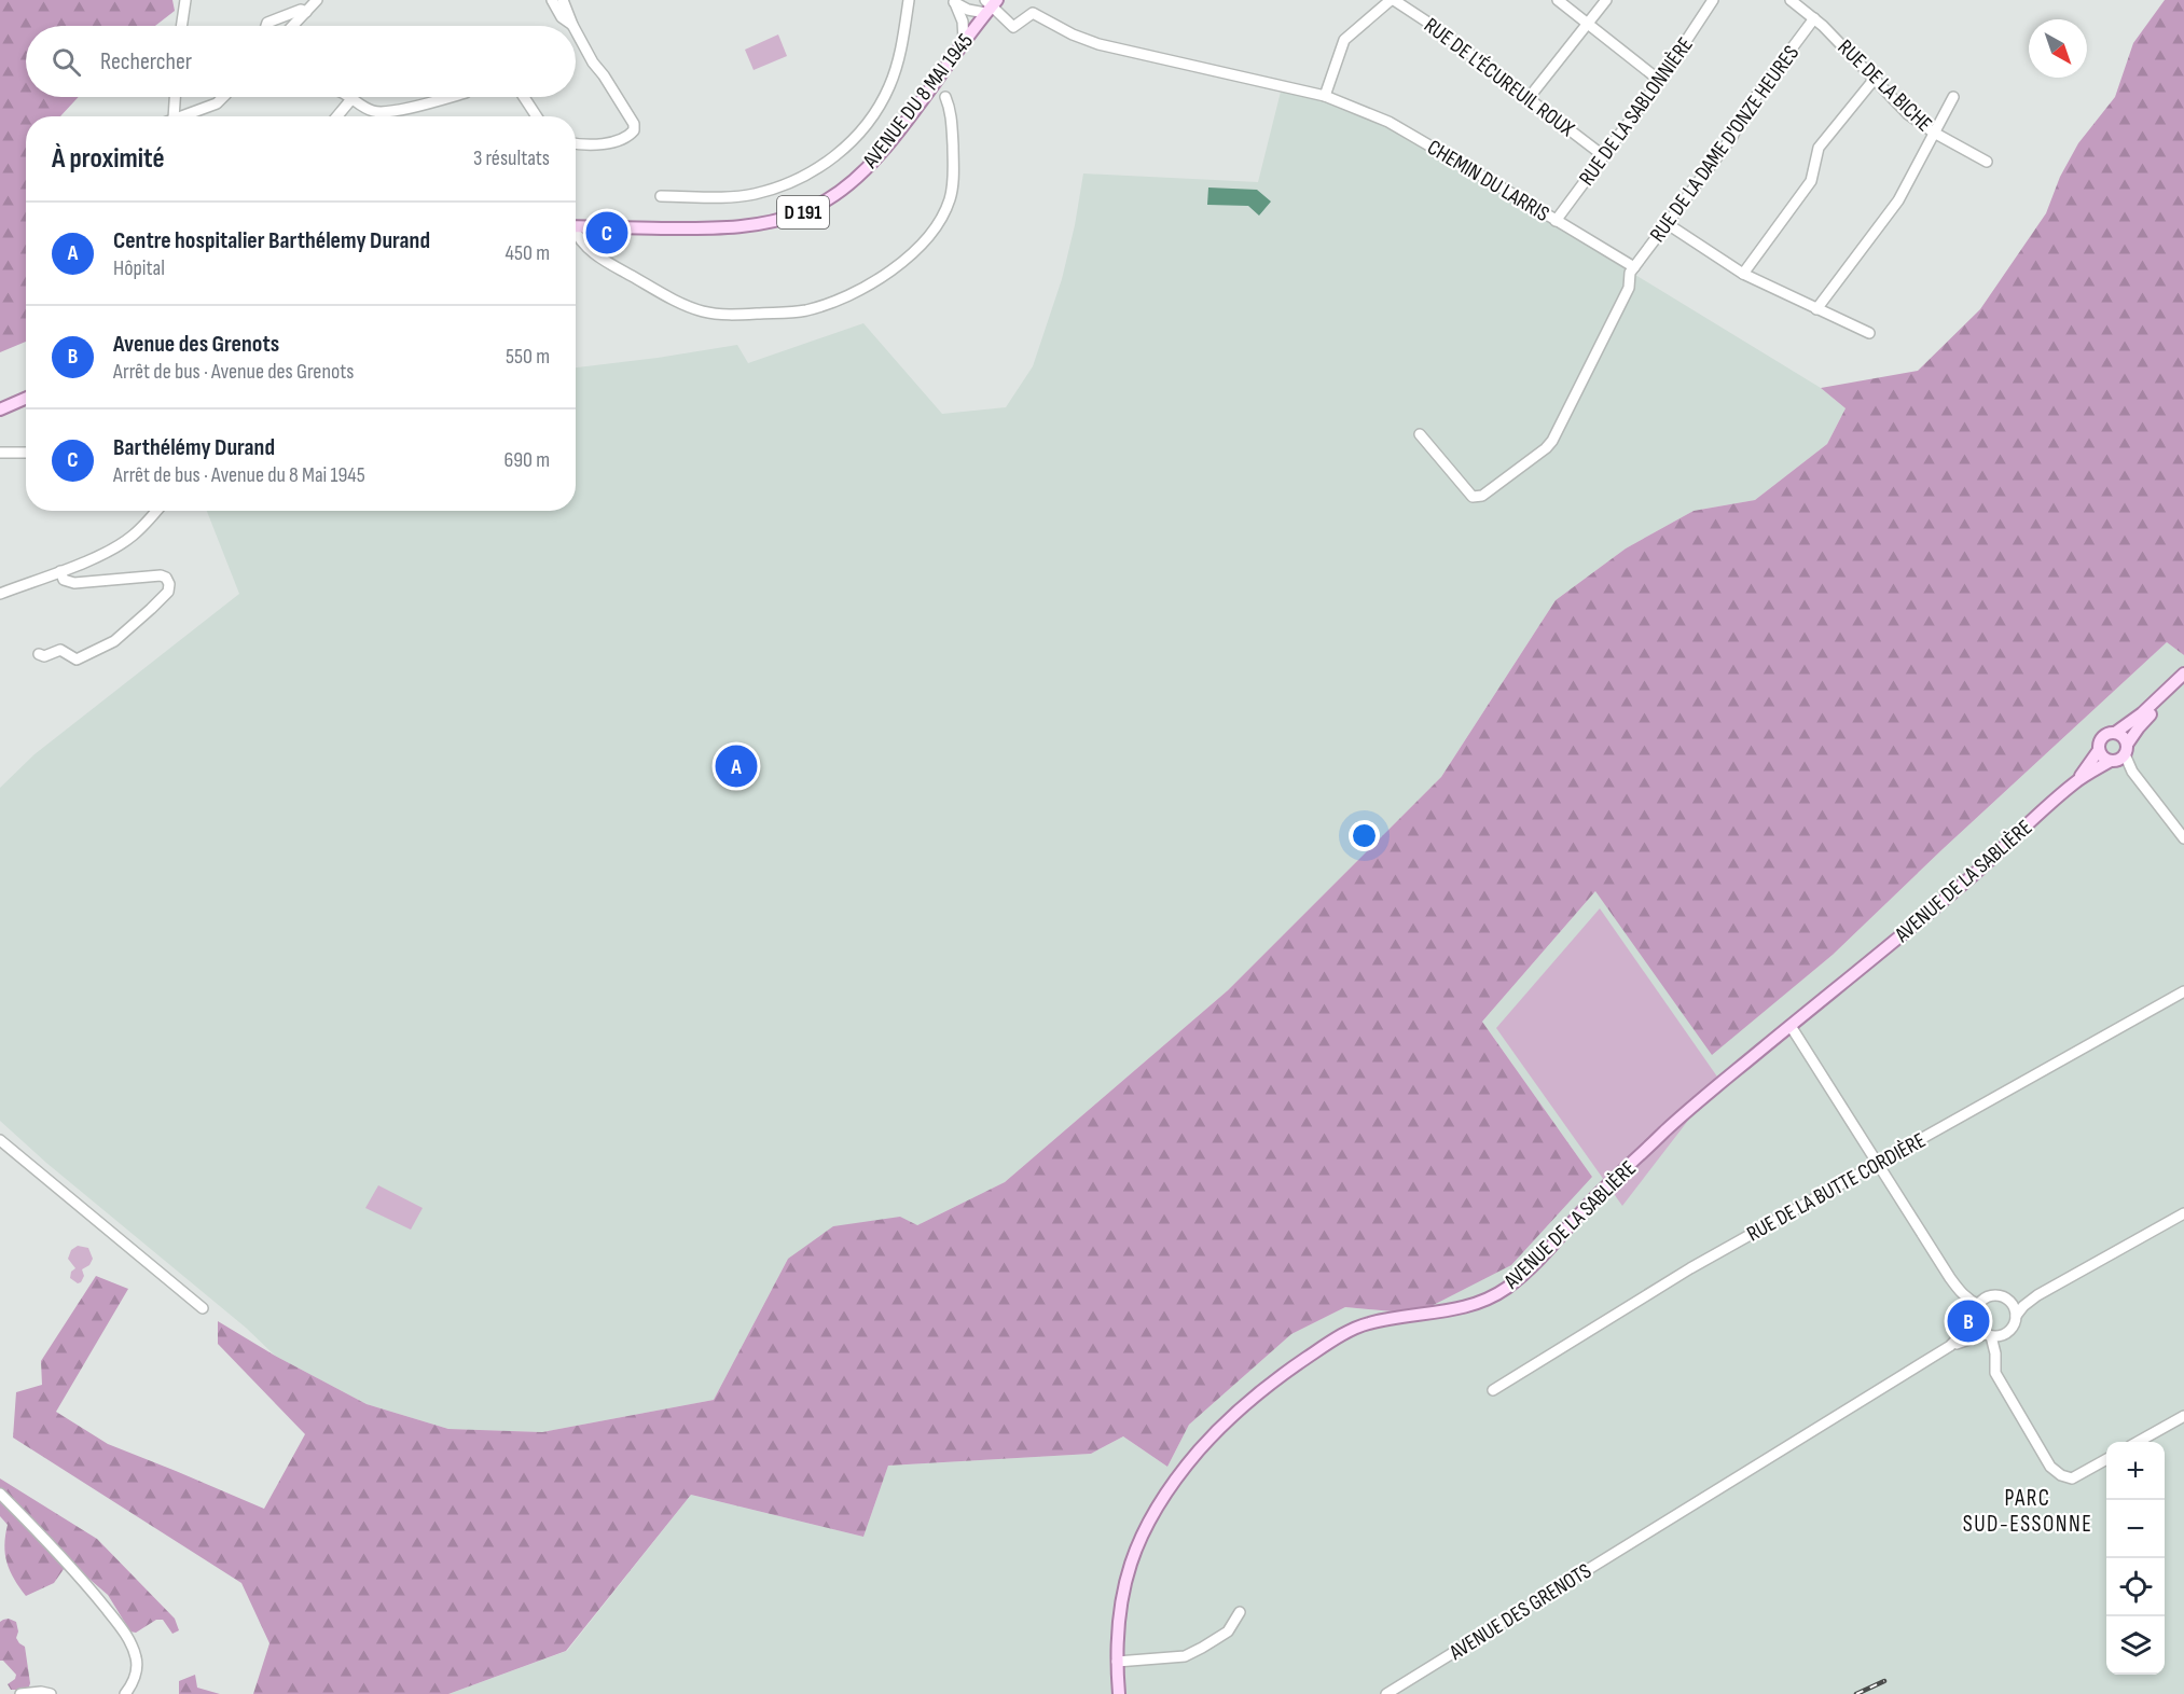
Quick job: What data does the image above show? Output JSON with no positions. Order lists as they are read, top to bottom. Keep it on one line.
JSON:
{"streets":{"main road":["AVENUE DU 8 MAI 1945","D 191","AVENUE DE LA SABLIÈRE"],"street":["RUE DE L'ÉCUREUIL ROUX","RUE DE LA BICHE","RUE DE LA SABLONNIÈRE","RUE DE LA DAME D'ONZE HEURES","CHEMIN DU LARRIS","RUE DE LA BUTTE CORDIÈRE","AVENUE DES GRENOTS"]},"crossings":[["RUE DE L'ÉCUREUIL ROUX","RUE DE LA SABLONNIÈRE"],["RUE DE LA BICHE","RUE DE LA DAME D'ONZE HEURES"],["AVENUE DU 8 MAI 1945","CHEMIN DU LARRIS"],["RUE DE LA SABLONNIÈRE","CHEMIN DU LARRIS"],["RUE DE LA DAME D'ONZE HEURES","CHEMIN DU LARRIS"]],"districts":["PARC SUD-ESSONNE"],"north":"bottom right","page":{"search":"Rechercher","heading":["À proximité","3 résultats"],"list":[{"mark":"A","name":"Centre hospitalier Barthélemy Durand","note":"Hôpital","value":"450 m"},{"mark":"B","name":"Avenue des Grenots","note":"Arrêt de bus · Avenue des Grenots","value":"550 m"},{"mark":"C","name":"Barthélémy Durand","note":"Arrêt de bus · Avenue du 8 Mai 1945","value":"690 m"}],"pins":["C","A","B"],"map_buttons":["+","−"]}}
